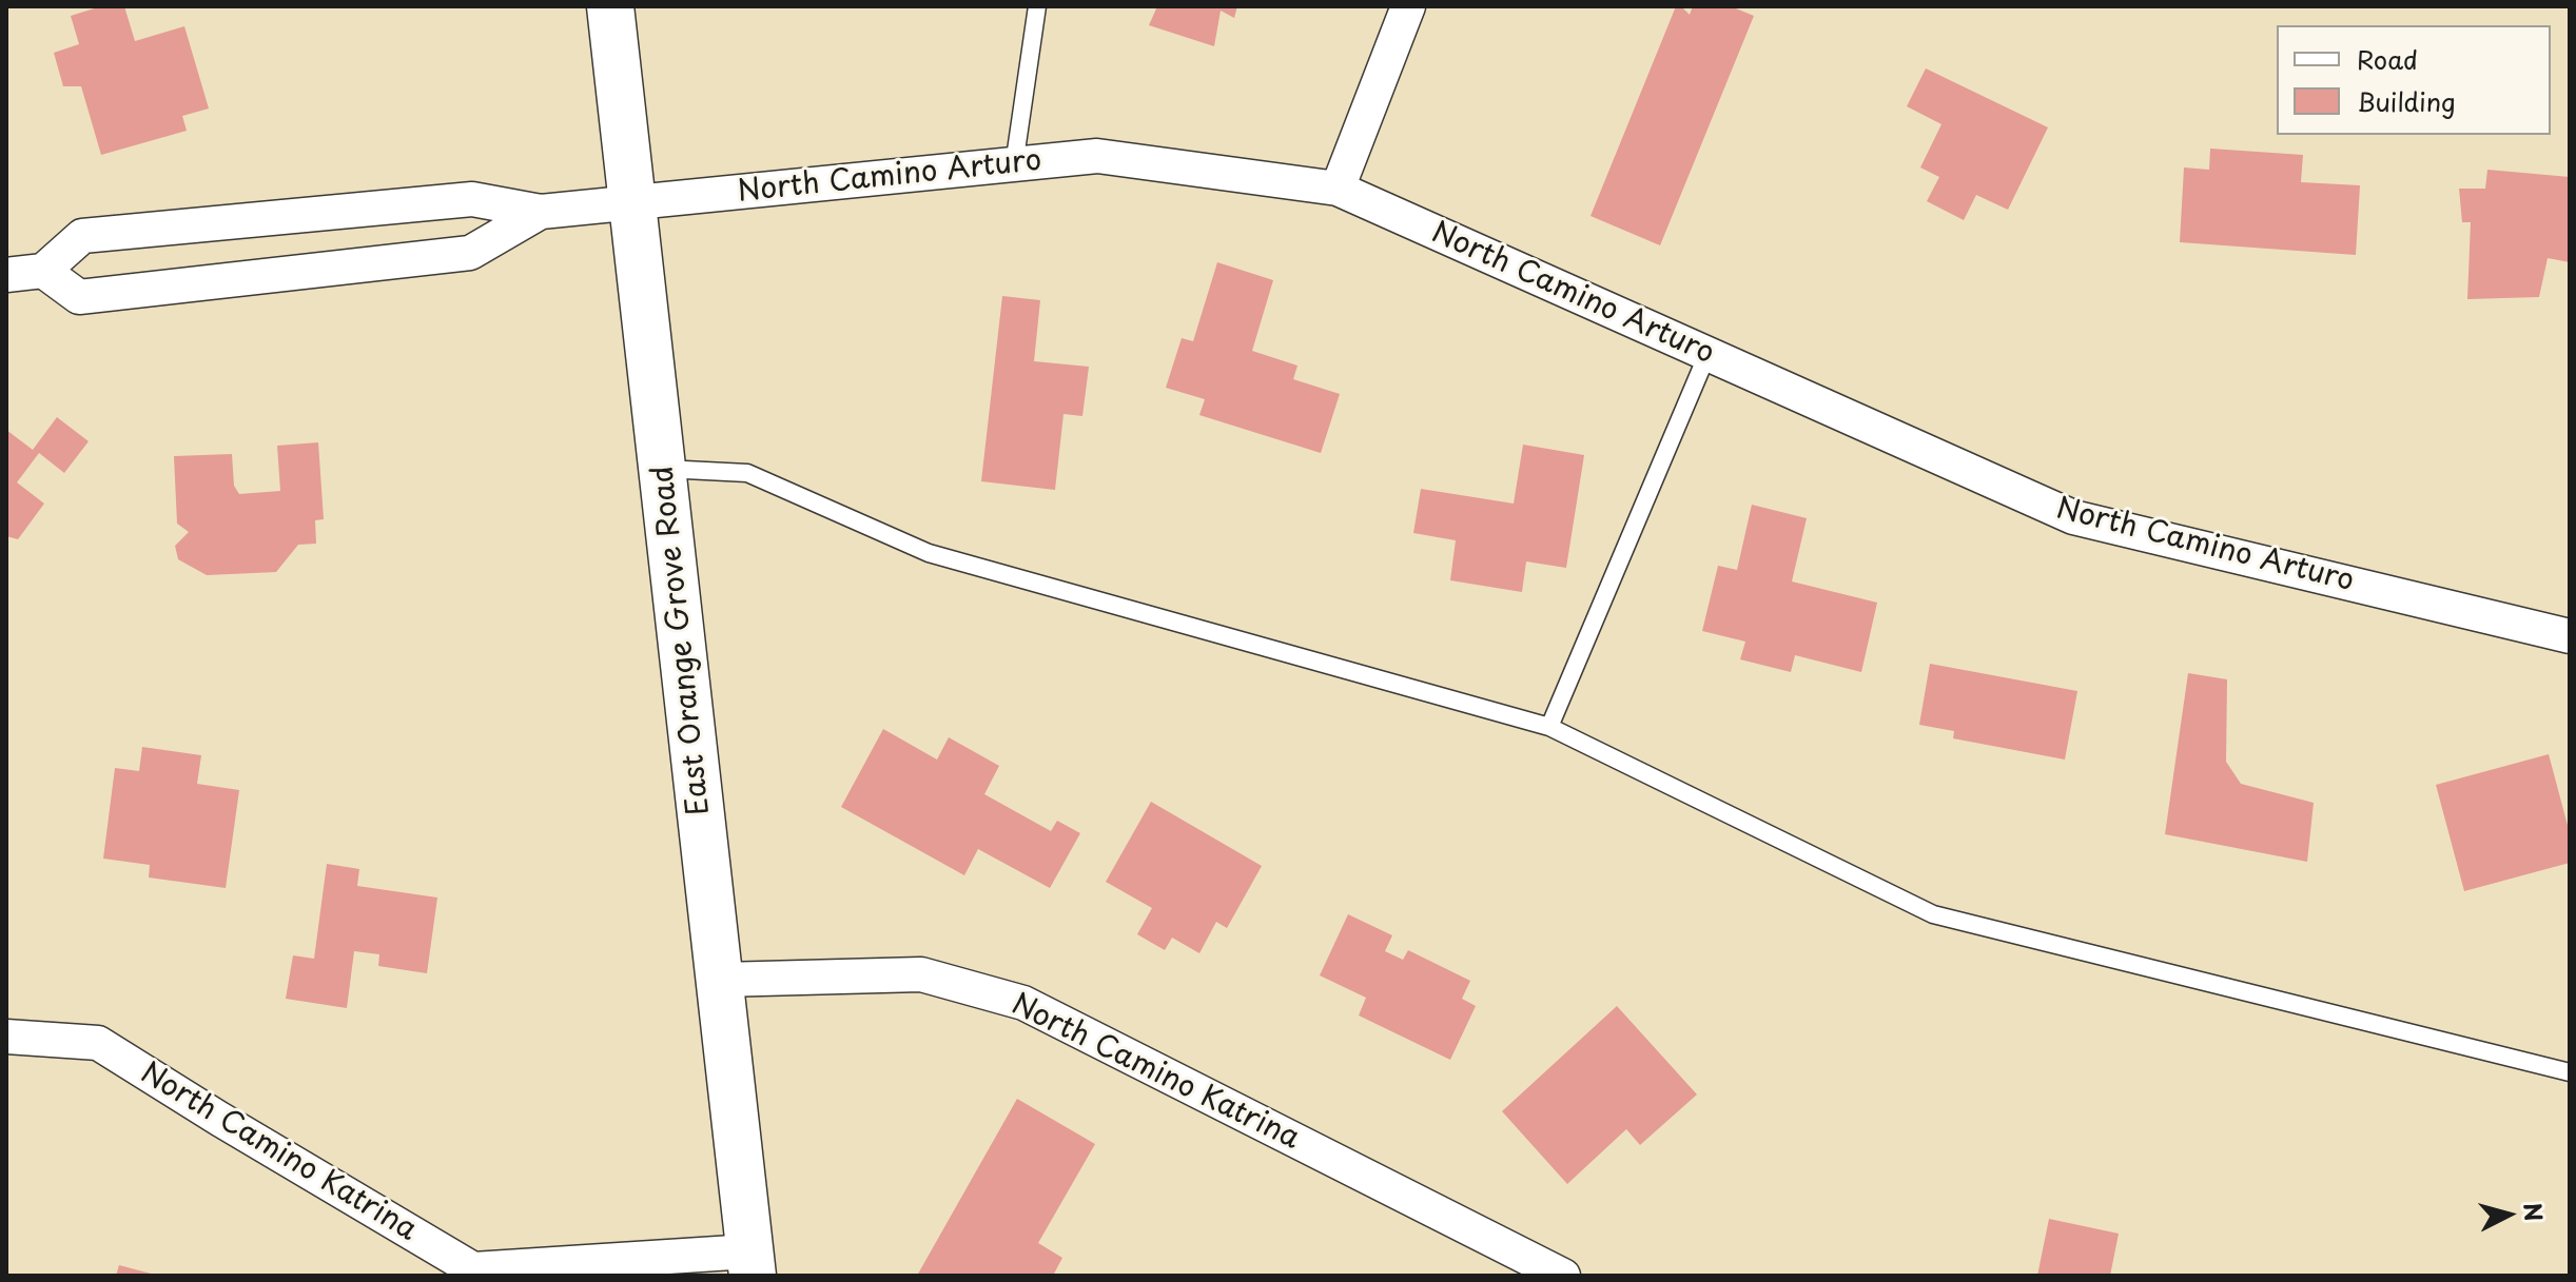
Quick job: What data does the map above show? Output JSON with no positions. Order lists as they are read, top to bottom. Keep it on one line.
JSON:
{"streets":{"main road":["East Orange Grove Road"],"street":["North Camino Arturo","North Camino Katrina"]},"crossings":[["North Camino Arturo","East Orange Grove Road"],["East Orange Grove Road","North Camino Katrina"]],"legend":["Road","Building"],"north":"right"}
